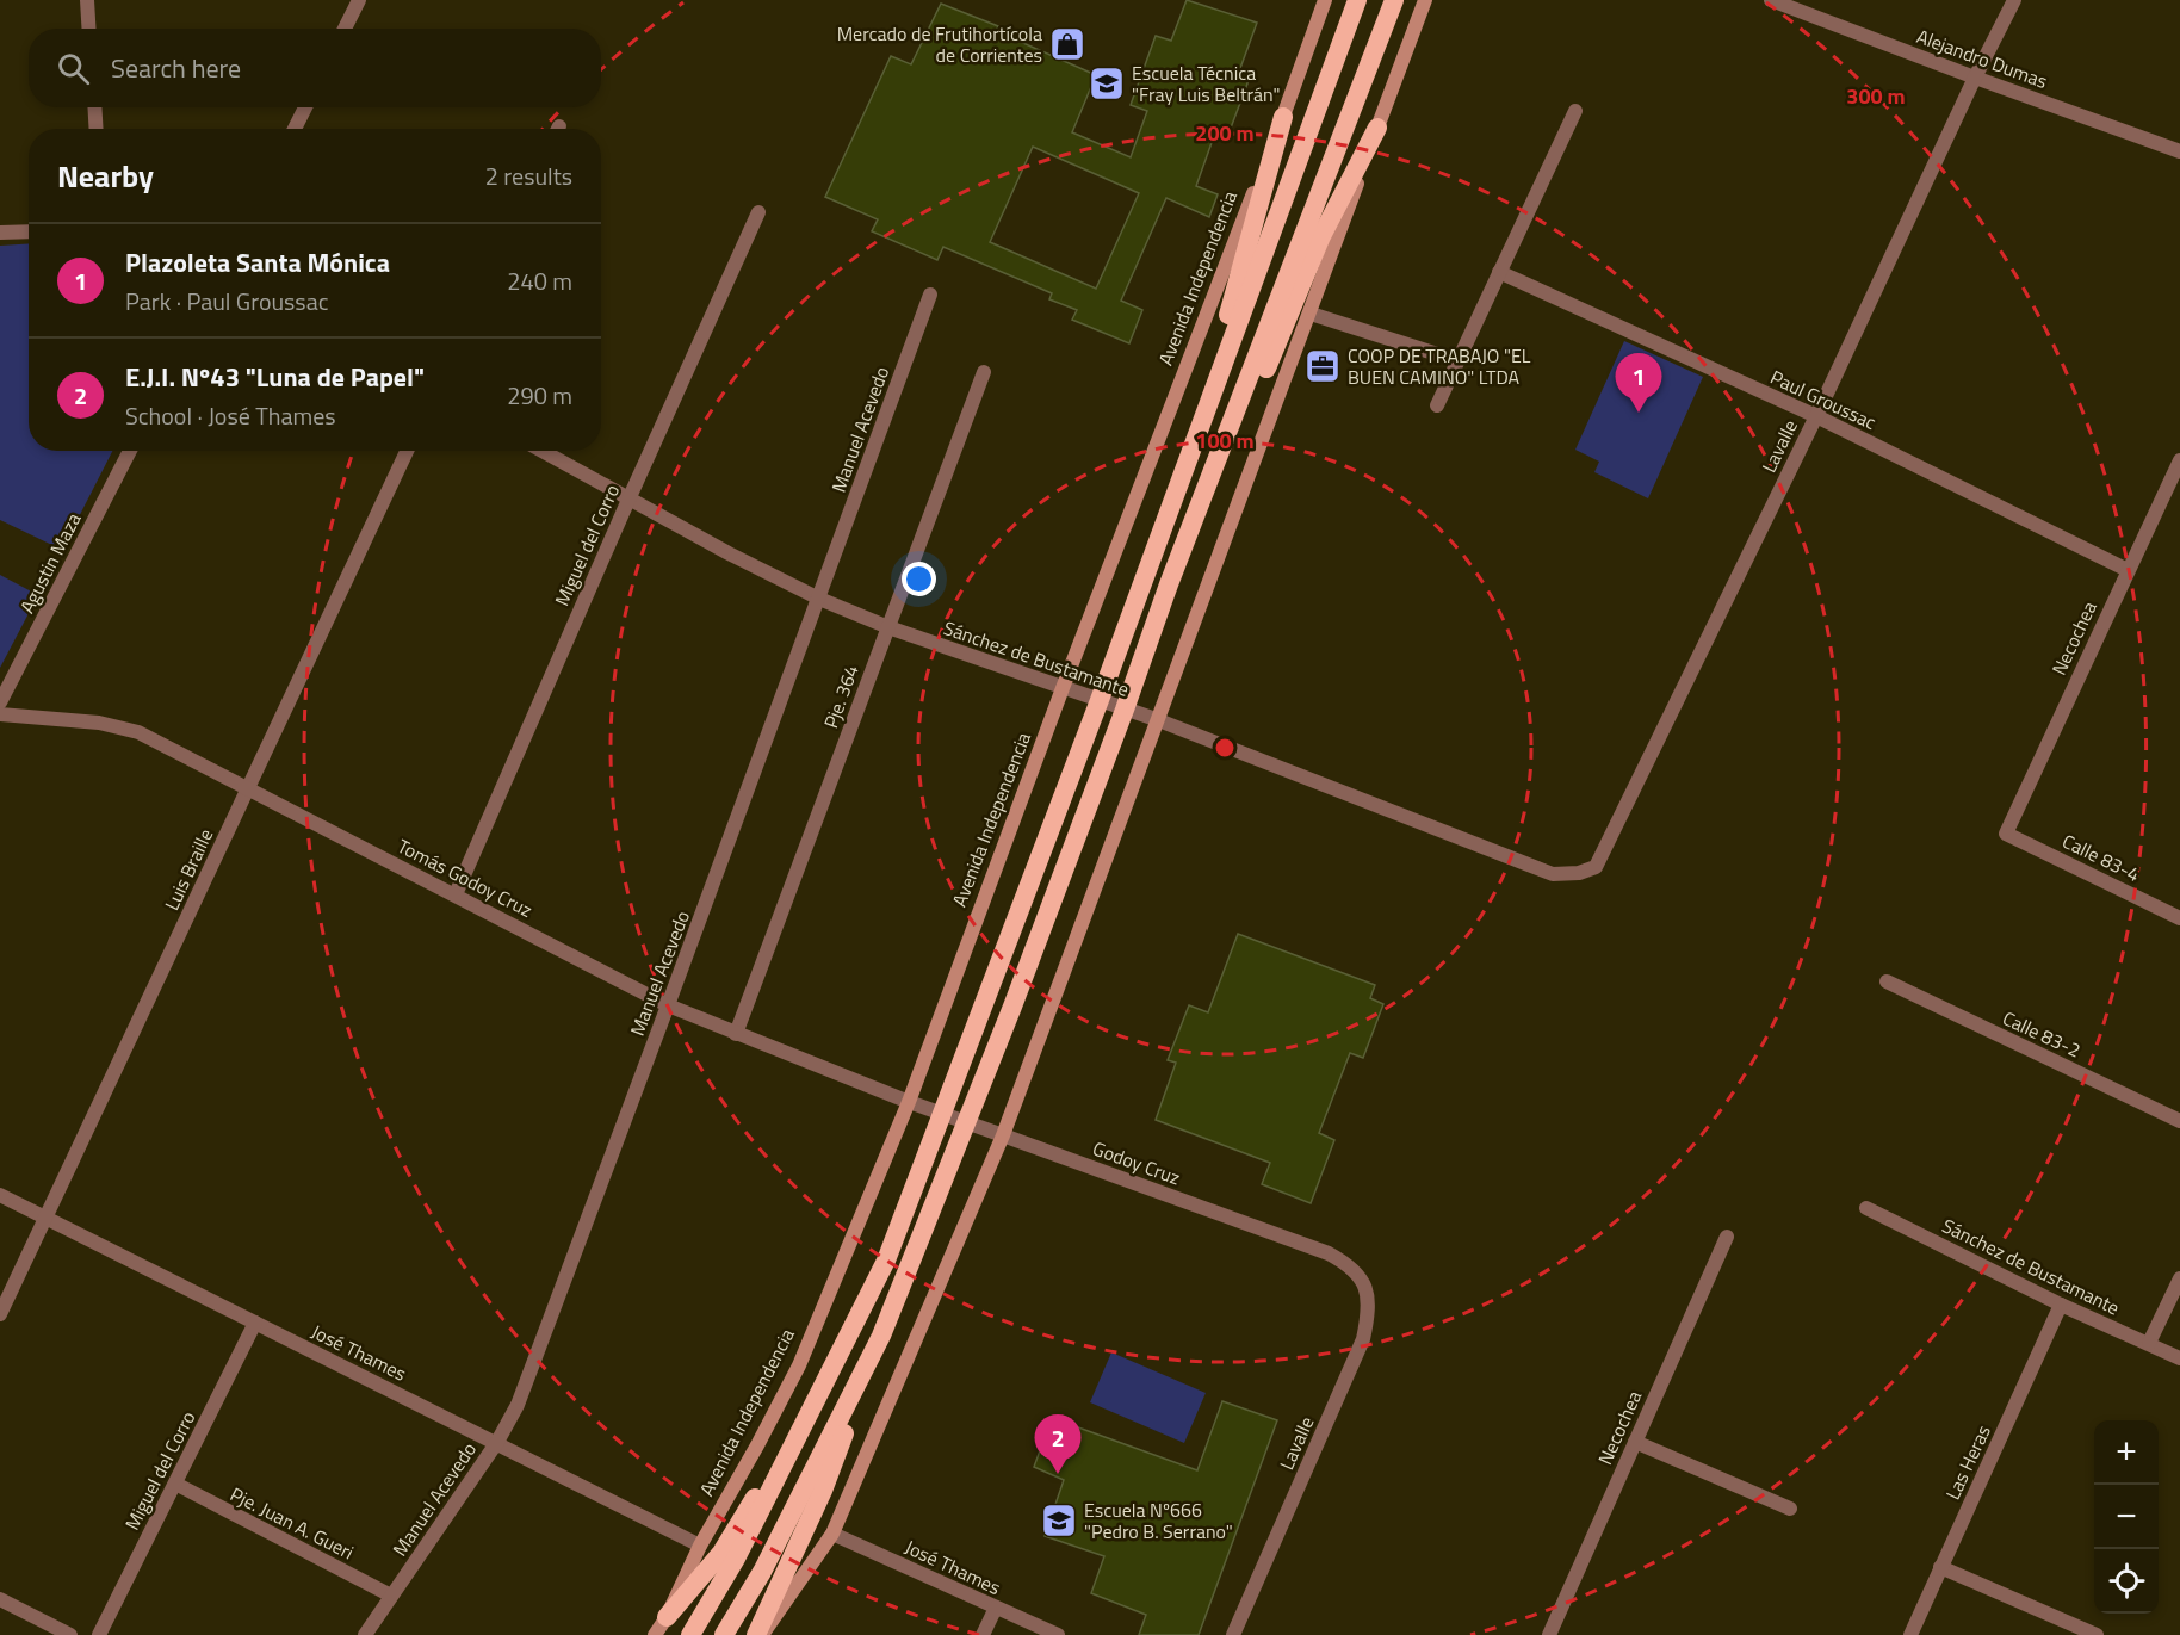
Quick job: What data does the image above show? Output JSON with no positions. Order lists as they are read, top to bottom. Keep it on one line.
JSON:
{"streets":{"main road":["Avenida Independencia"],"street":["Alejandro Dumas","Paul Groussac","Manuel Acevedo","Lavalle","Miguel del Corro","Agustin Maza","Necochea","Sánchez de Bustamante","Pje. 364","Calle 83-4","Luis Braille","Tomás Godoy Cruz","Calle 83-2","Godoy Cruz","José Thames","Las Heras","Pje. Juan A. Gueri"]},"crossings":[["Alejandro Dumas","Lavalle"],["Avenida Independencia","Sánchez de Bustamante"],["Avenida Independencia","Tomás Godoy Cruz"],["Avenida Independencia","Godoy Cruz"],["Avenida Independencia","José Thames"],["Paul Groussac","Lavalle"],["Paul Groussac","Necochea"],["Manuel Acevedo","Sánchez de Bustamante"],["Manuel Acevedo","Tomás Godoy Cruz"],["Manuel Acevedo","José Thames"],["Manuel Acevedo","Pje. Juan A. Gueri"],["Lavalle","Sánchez de Bustamante"],["Lavalle","Godoy Cruz"],["Miguel del Corro","Sánchez de Bustamante"],["Miguel del Corro","Tomás Godoy Cruz"],["Miguel del Corro","José Thames"],["Miguel del Corro","Pje. Juan A. Gueri"],["Necochea","Calle 83-4"],["Sánchez de Bustamante","Pje. 364"],["Sánchez de Bustamante","Las Heras"],["Pje. 364","Tomás Godoy Cruz"],["Luis Braille","Tomás Godoy Cruz"],["Luis Braille","José Thames"],["Tomás Godoy Cruz","Godoy Cruz"]],"places":{"shop":["Mercado de Frutihortícola de Corrientes"],"school or university":["Escuela Técnica \"Fray Luis Beltrán\"","Escuela Nº666 \"Pedro B. Serrano\""],"office":["COOP DE TRABAJO \"EL BUEN CAMINO\" LTDA"]},"page":{"search":"Search here","heading":["Nearby","2 results"],"list":[{"mark":"1","name":"Plazoleta Santa Mónica","note":"Park · Paul Groussac","value":"240 m"},{"mark":"2","name":"E.J.I. Nº43 \"Luna de Papel\"","note":"School · José Thames","value":"290 m"}],"pins":["1","2"],"map_buttons":["+","−"]},"rings":["300 m","200 m","100 m"]}
